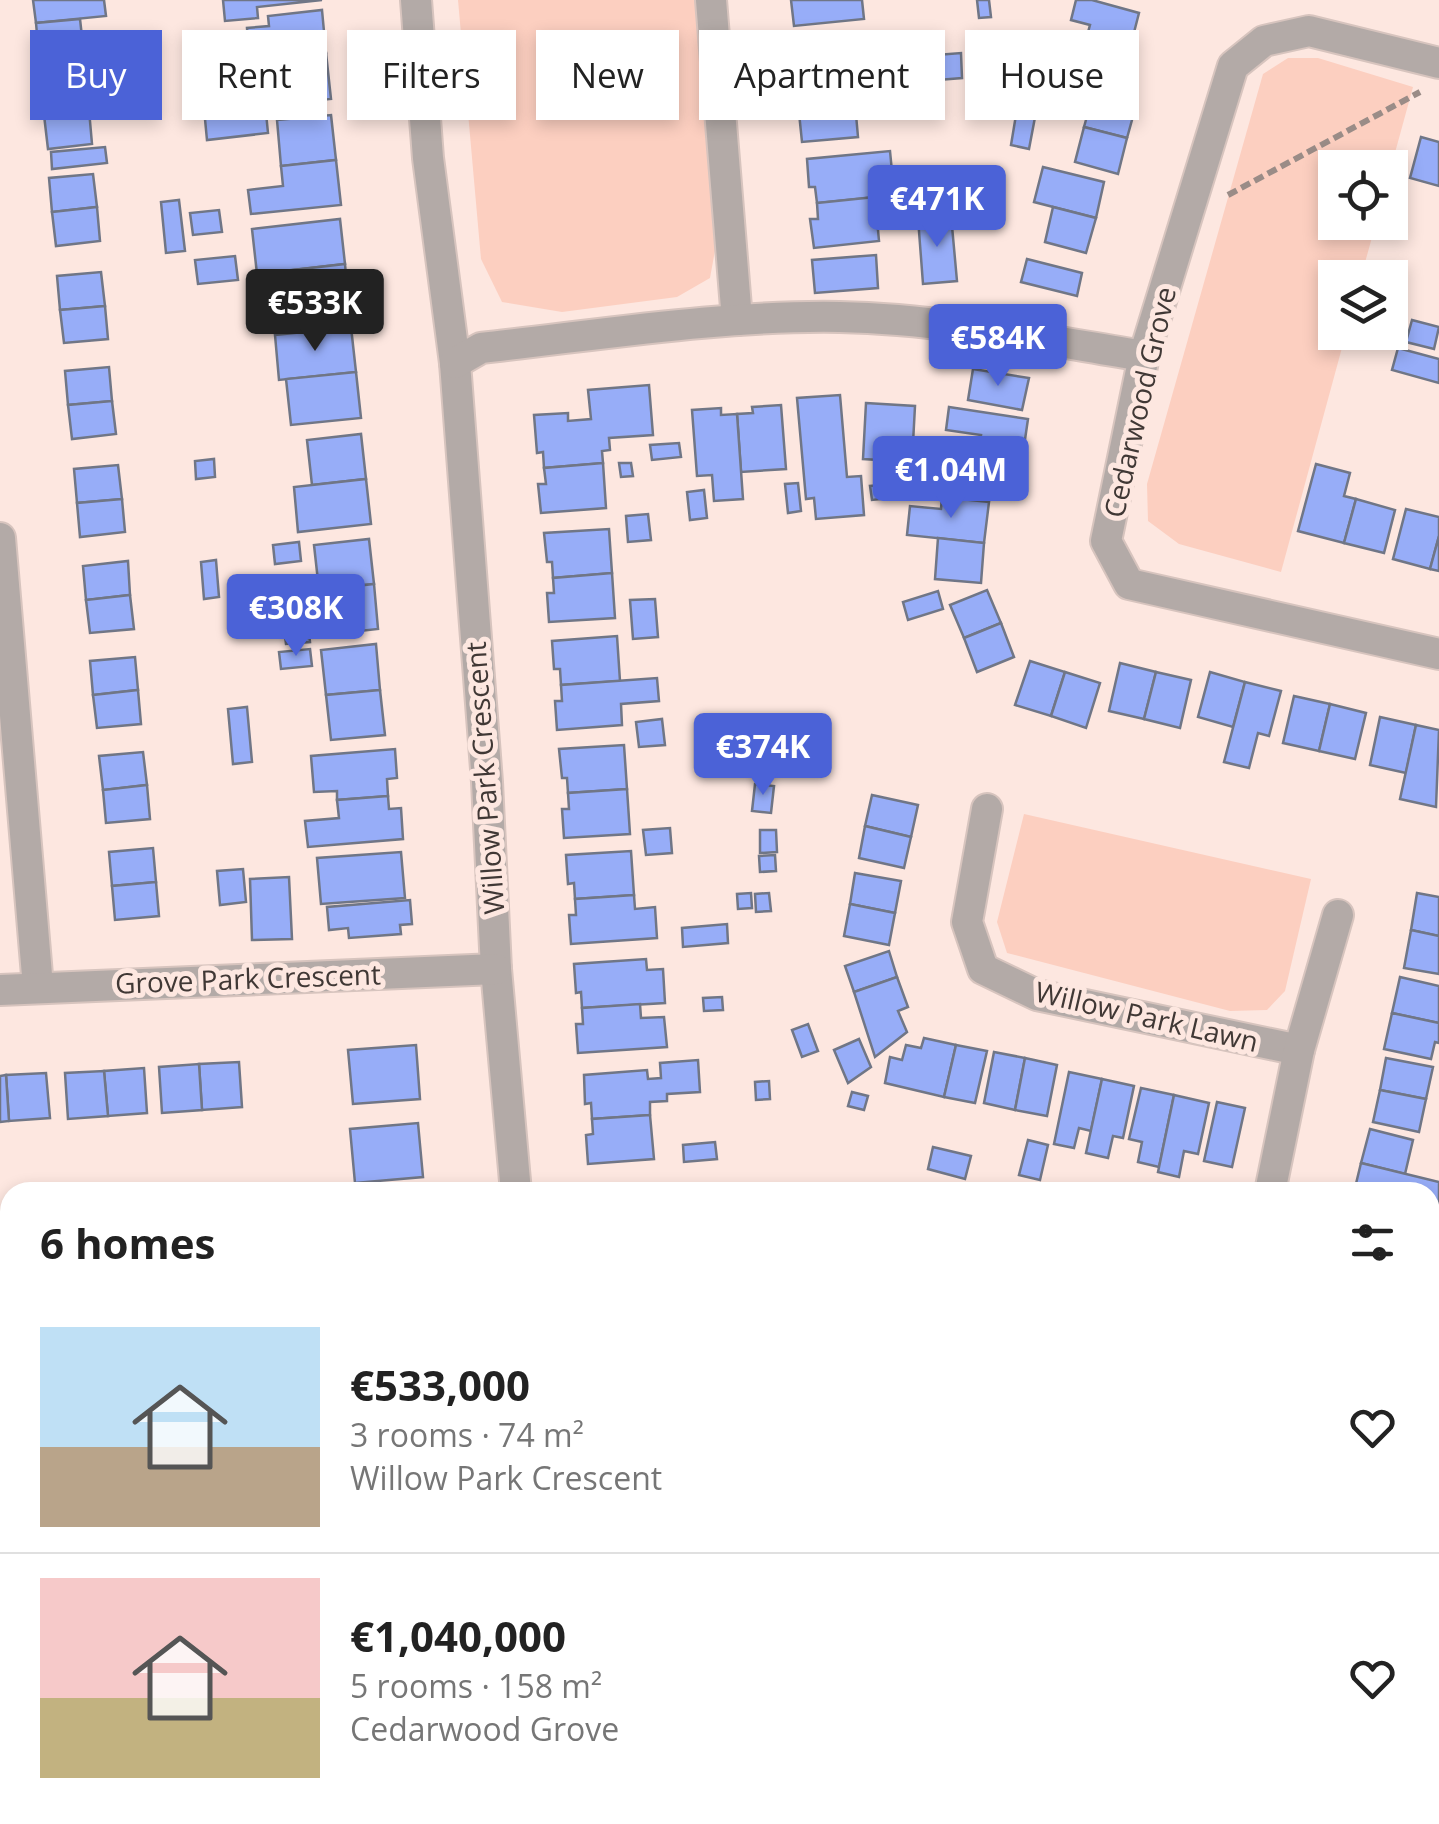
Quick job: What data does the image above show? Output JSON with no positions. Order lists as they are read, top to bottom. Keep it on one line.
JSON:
{"streets":{"street":["Cedarwood Grove","Willow Park Crescent","Grove Park Crescent","Willow Park Lawn"]},"crossings":[["Willow Park Crescent","Grove Park Crescent"]],"page":{"chip":["Buy","Rent","Filters","New","Apartment","House"],"price":["€471K","€533K","€584K","€1.04M","€308K","€374K"],"heading":"6 homes","list":[{"name":"€533,000","note":"3 rooms · 74 m² · Willow Park Crescent"},{"name":"€1,040,000","note":"5 rooms · 158 m² · Cedarwood Grove"}]}}
